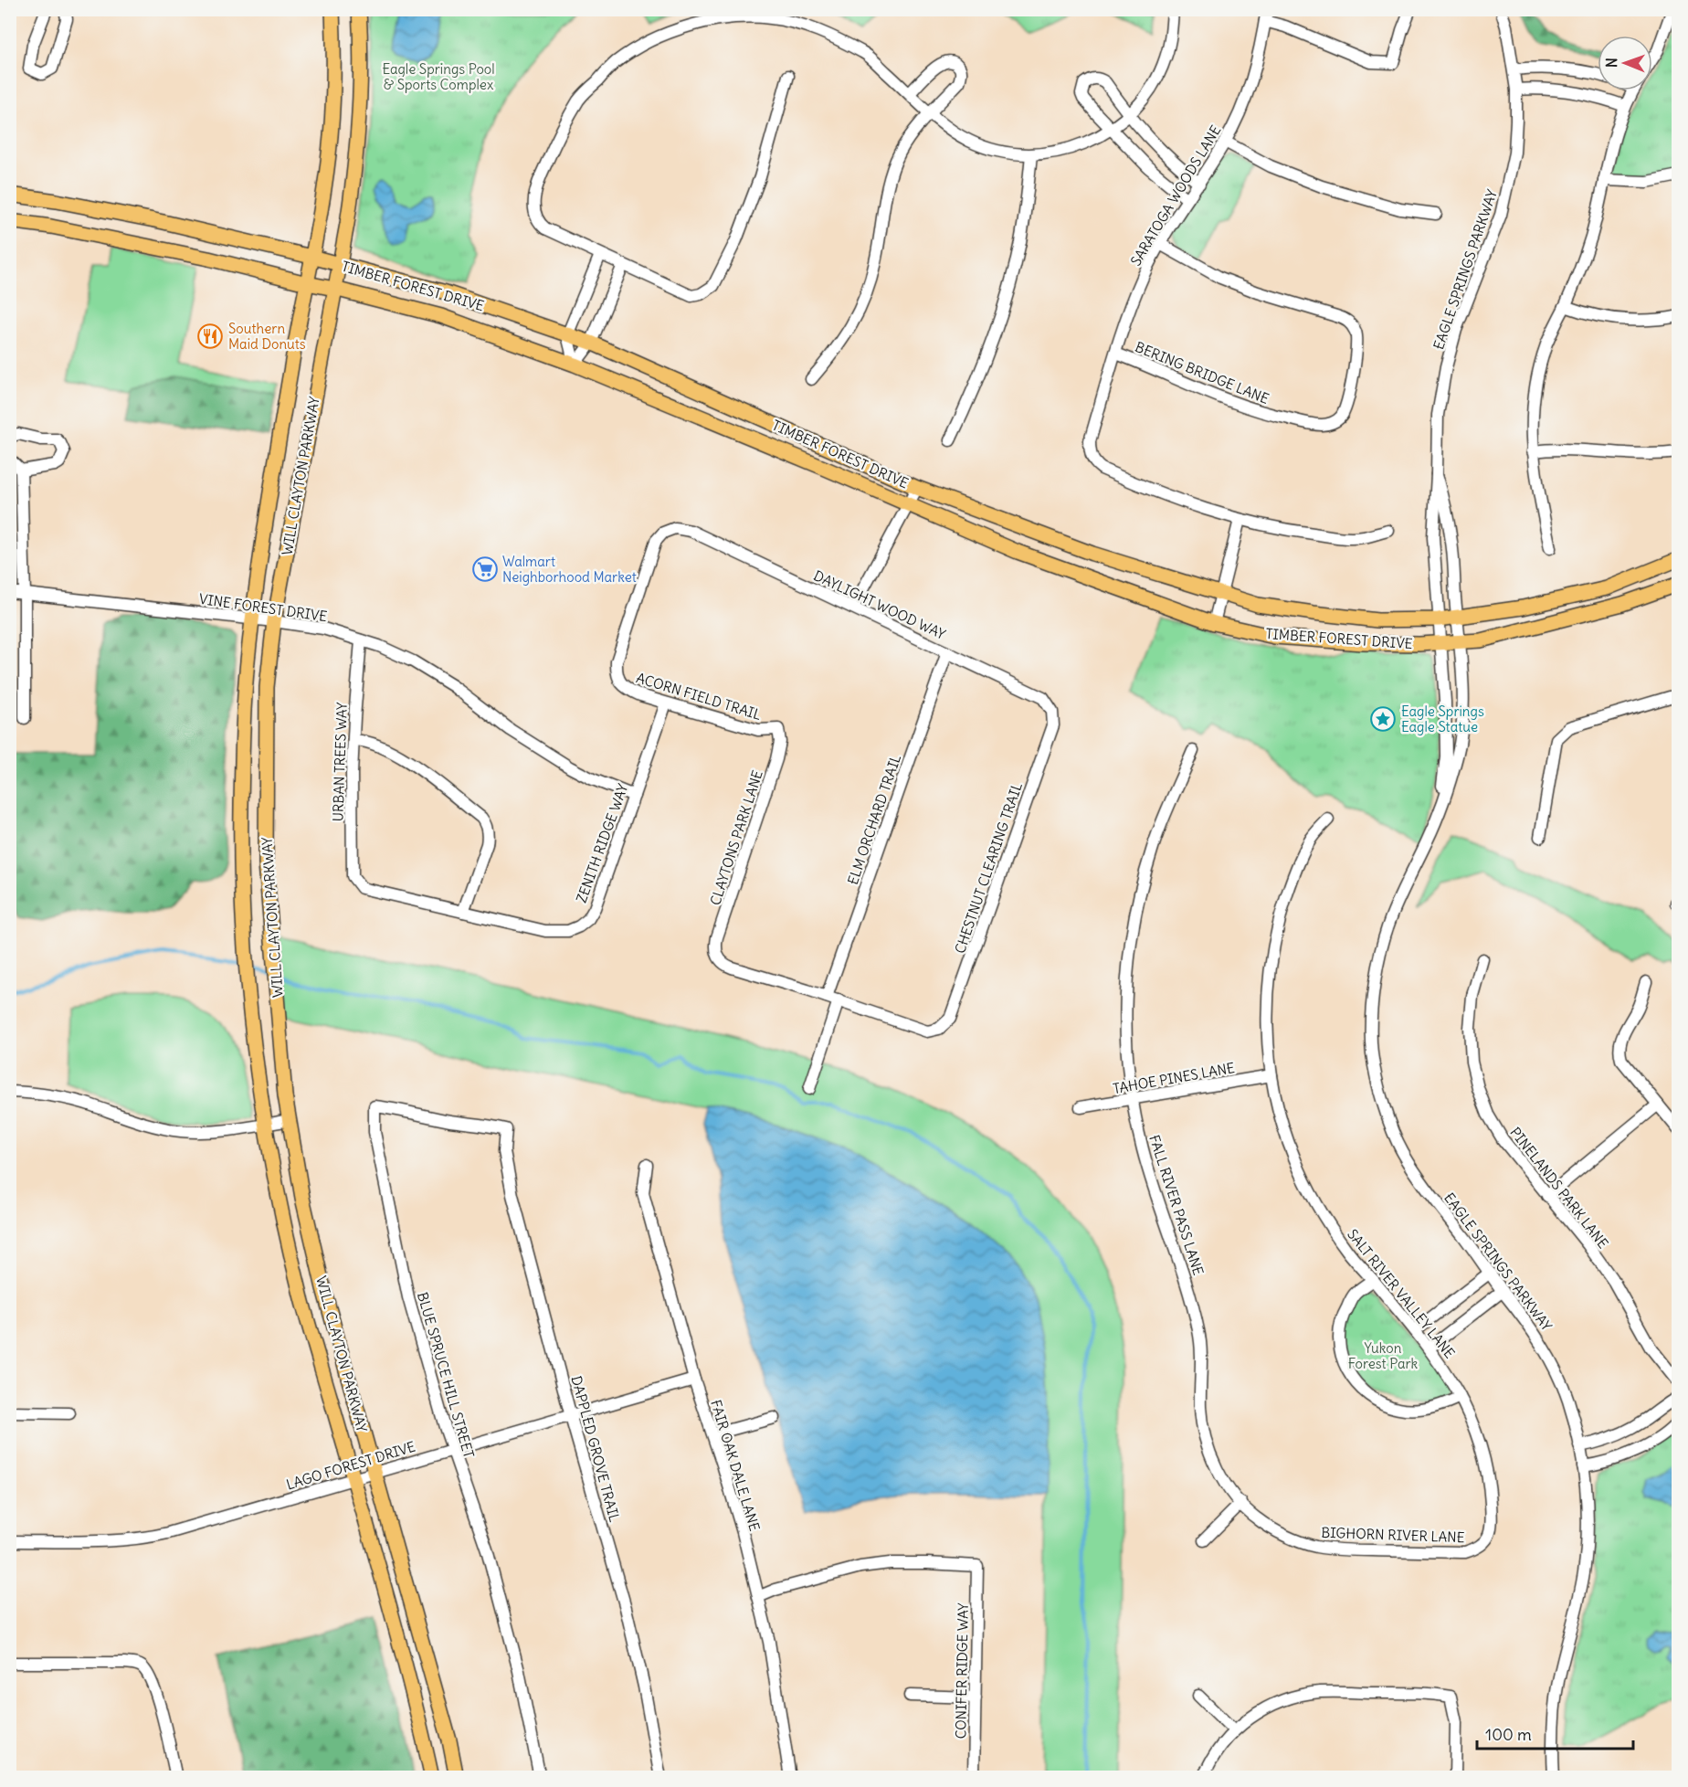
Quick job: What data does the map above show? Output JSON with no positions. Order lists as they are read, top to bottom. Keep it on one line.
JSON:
{"streets":{"main road":["TIMBER FOREST DRIVE","WILL CLAYTON PARKWAY"],"street":["SARATOGA WOODS LANE","EAGLE SPRINGS PARKWAY","BERING BRIDGE LANE","DAYLIGHT WOOD WAY","VINE FOREST DRIVE","ACORN FIELD TRAIL","URBAN TREES WAY","ELM ORCHARD TRAIL","CLAYTONS PARK LANE","ZENITH RIDGE WAY","CHESTNUT CLEARING TRAIL","TAHOE PINES LANE","PINELANDS PARK LANE","FALL RIVER PASS LANE","SALT RIVER VALLEY LANE","BLUE SPRUCE HILL STREET","DAPPLED GROVE TRAIL","LAGO FOREST DRIVE","FAIR OAK DALE LANE","BIGHORN RIVER LANE","CONIFER RIDGE WAY"]},"crossings":[["SARATOGA WOODS LANE","BERING BRIDGE LANE"],["EAGLE SPRINGS PARKWAY","TIMBER FOREST DRIVE"],["TIMBER FOREST DRIVE","WILL CLAYTON PARKWAY"],["WILL CLAYTON PARKWAY","VINE FOREST DRIVE"],["WILL CLAYTON PARKWAY","LAGO FOREST DRIVE"],["DAYLIGHT WOOD WAY","ACORN FIELD TRAIL"],["DAYLIGHT WOOD WAY","ELM ORCHARD TRAIL"],["DAYLIGHT WOOD WAY","CHESTNUT CLEARING TRAIL"],["VINE FOREST DRIVE","URBAN TREES WAY"],["VINE FOREST DRIVE","ZENITH RIDGE WAY"],["ACORN FIELD TRAIL","CLAYTONS PARK LANE"],["ACORN FIELD TRAIL","ZENITH RIDGE WAY"],["URBAN TREES WAY","ZENITH RIDGE WAY"],["ELM ORCHARD TRAIL","CLAYTONS PARK LANE"],["TAHOE PINES LANE","FALL RIVER PASS LANE"],["TAHOE PINES LANE","SALT RIVER VALLEY LANE"],["FALL RIVER PASS LANE","BIGHORN RIVER LANE"],["SALT RIVER VALLEY LANE","BIGHORN RIVER LANE"],["BLUE SPRUCE HILL STREET","DAPPLED GROVE TRAIL"],["BLUE SPRUCE HILL STREET","LAGO FOREST DRIVE"],["DAPPLED GROVE TRAIL","LAGO FOREST DRIVE"],["LAGO FOREST DRIVE","FAIR OAK DALE LANE"],["FAIR OAK DALE LANE","CONIFER RIDGE WAY"]],"parks":["Eagle Springs Pool & Sports Complex","Yukon Forest Park"],"places":{"restaurant":["Southern Maid Donuts"],"supermarket":["Walmart Neighborhood Market"],"place":["Eagle Springs Eagle Statue"]},"scale_bar":"100 m","north":"left"}
